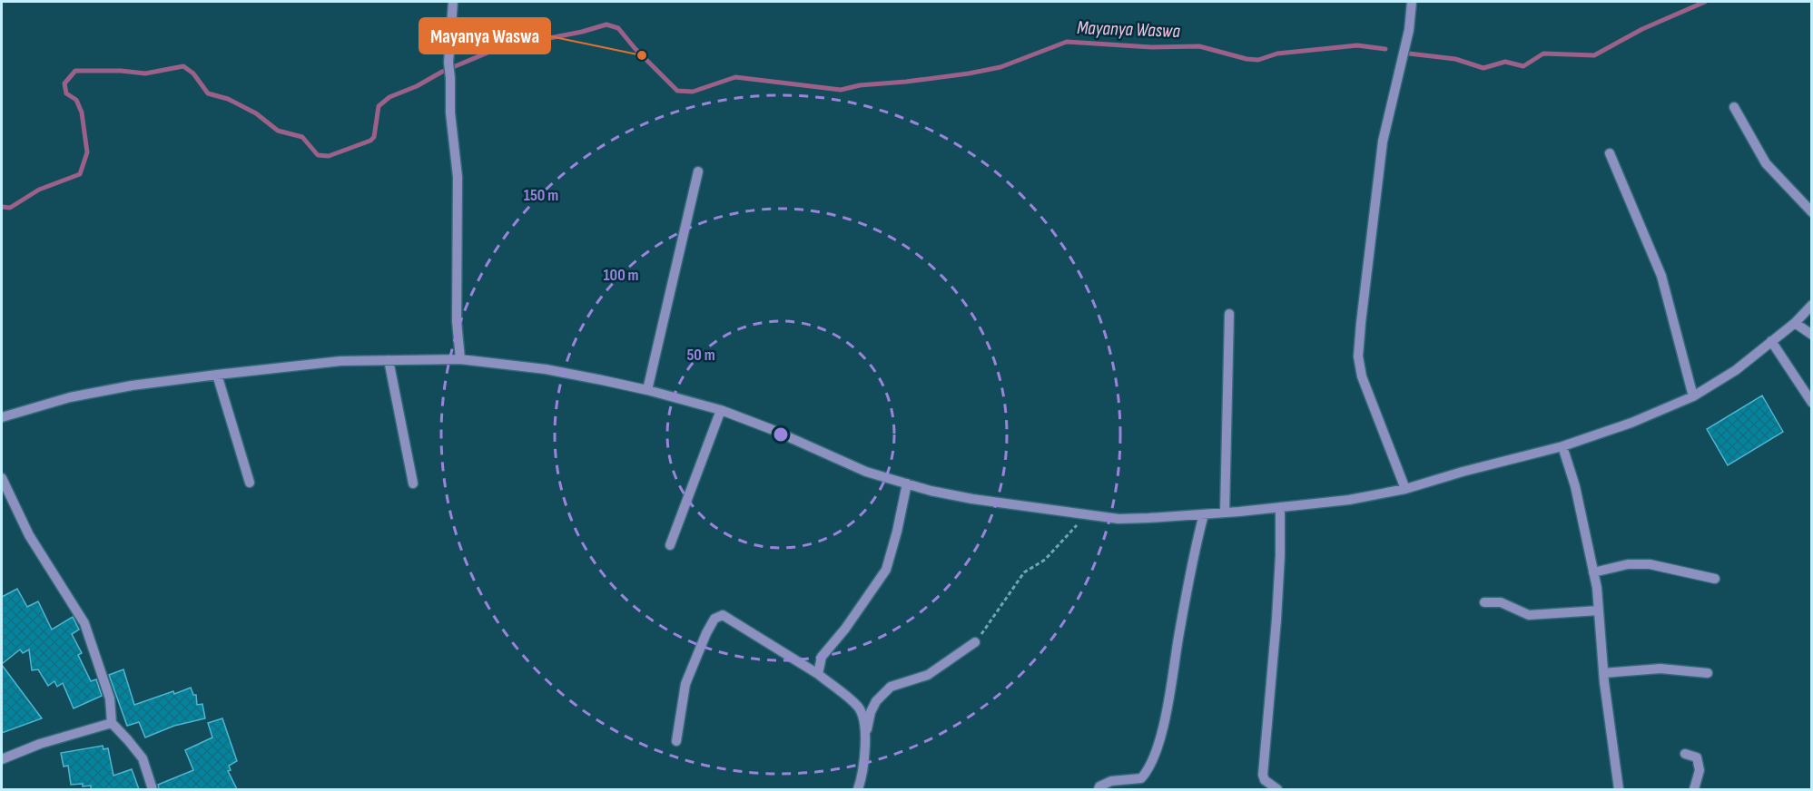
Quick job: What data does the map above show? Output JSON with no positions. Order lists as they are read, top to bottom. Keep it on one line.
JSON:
{"water":["Mayanya Waswa"],"places":["Mayanya Waswa"],"rings":["150 m","100 m","50 m"]}
